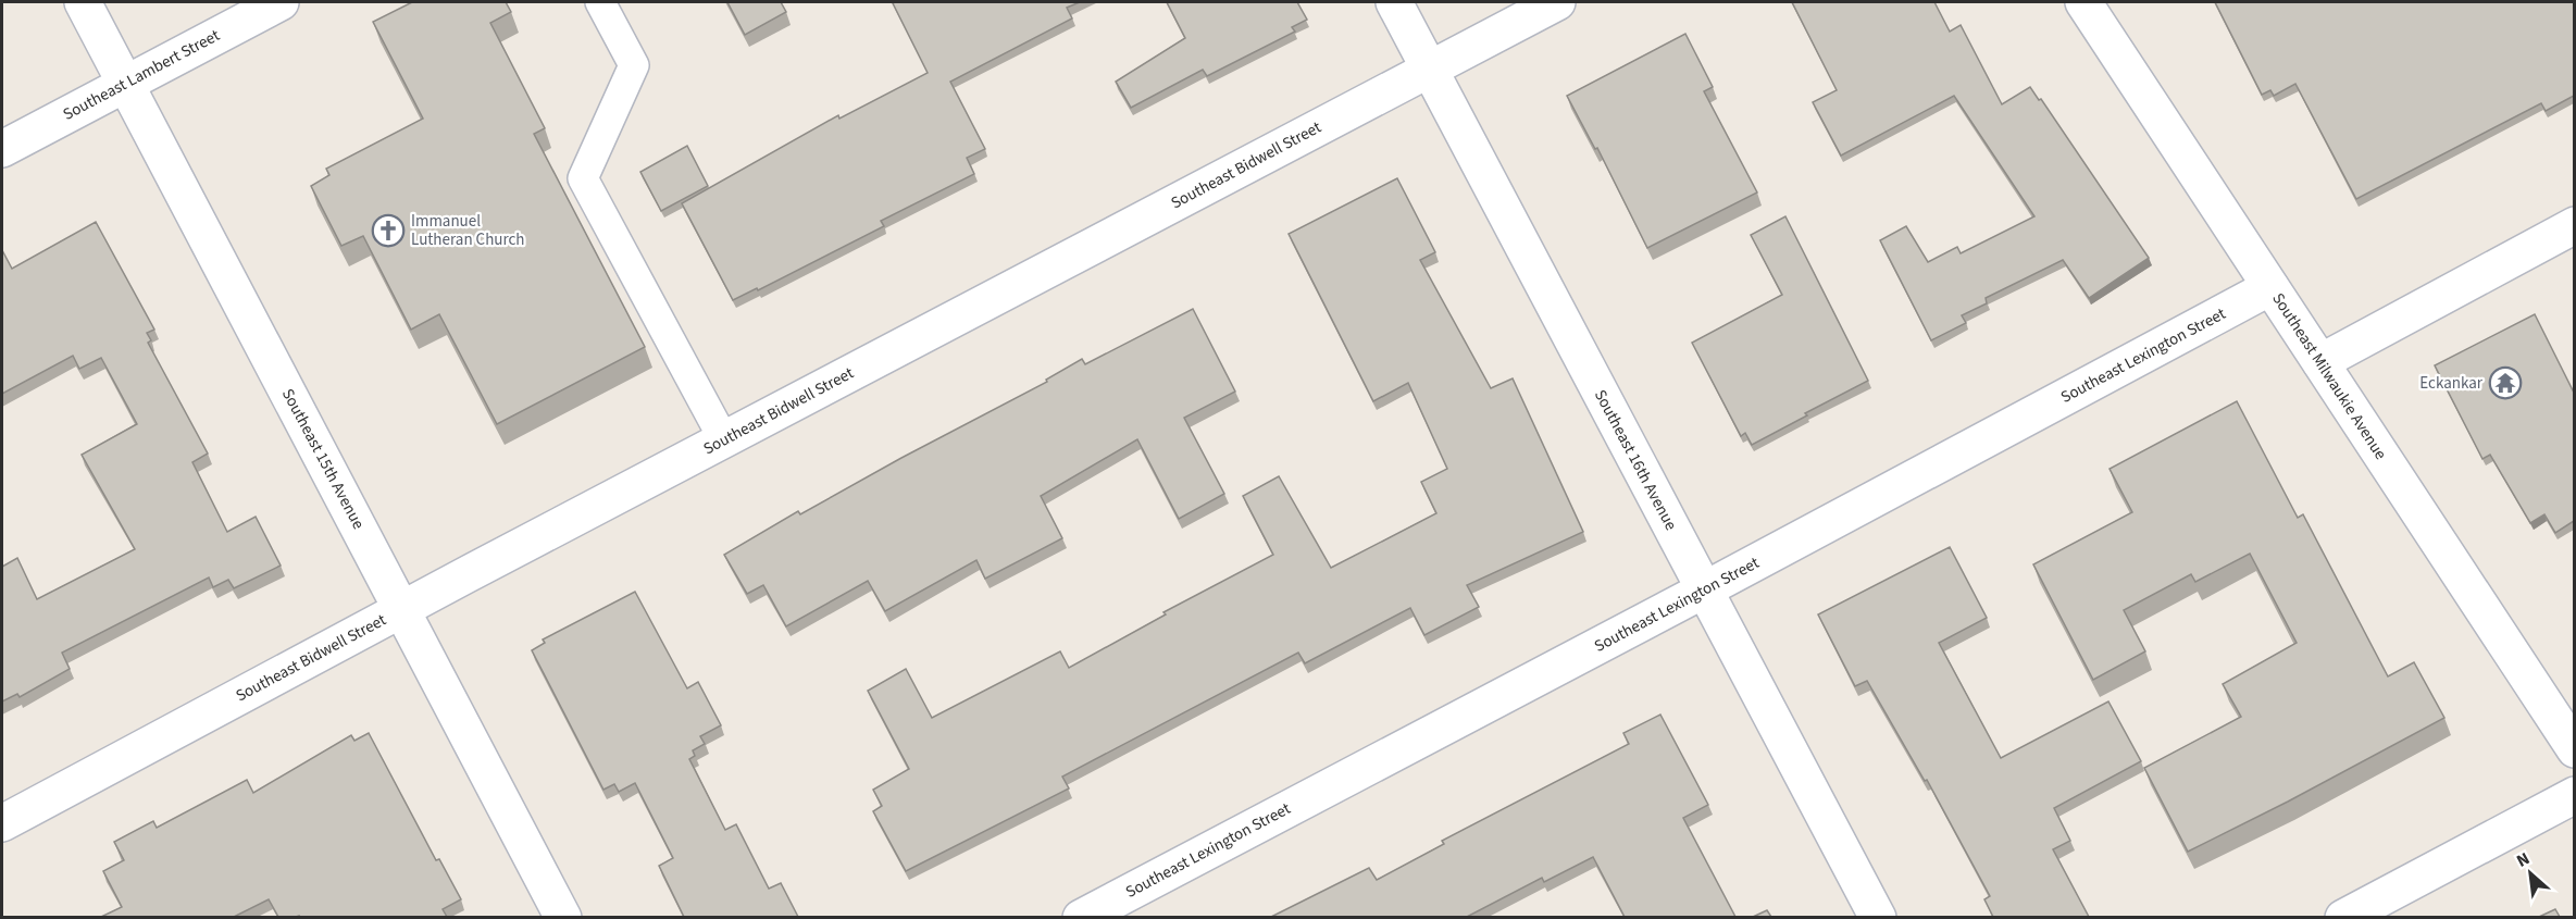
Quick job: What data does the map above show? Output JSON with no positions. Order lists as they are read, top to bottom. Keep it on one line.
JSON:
{"streets":{"street":["Southeast Lambert Street","Southeast Bidwell Street","Southeast Lexington Street","Southeast Milwaukie Avenue","Southeast 15th Avenue","Southeast 16th Avenue"]},"crossings":[["Southeast Lambert Street","Southeast 15th Avenue"],["Southeast Bidwell Street","Southeast 15th Avenue"],["Southeast Bidwell Street","Southeast 16th Avenue"],["Southeast Lexington Street","Southeast Milwaukie Avenue"],["Southeast Lexington Street","Southeast 16th Avenue"]],"places":{"church":["Immanuel Lutheran Church"],"temple":["Eckankar"]},"north":"top left"}
